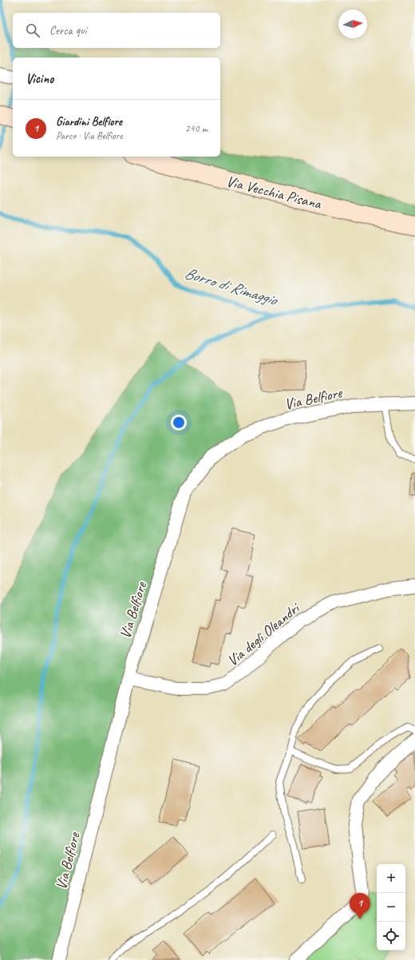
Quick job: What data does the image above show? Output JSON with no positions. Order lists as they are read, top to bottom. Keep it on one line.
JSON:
{"streets":{"main road":["Via Vecchia Pisana"],"street":["Via Belfiore","Via degli Oleandri"]},"crossings":[["Via Belfiore","Via degli Oleandri"]],"water":["Borro di Rimaggio"],"north":"right","page":{"search":"Cerca qui","heading":"Vicino","list":[{"mark":"1","name":"Giardini Belfiore","note":"Parco · Via Belfiore","value":"240 m"}],"map_buttons":["+","−"],"pins":"1"}}
